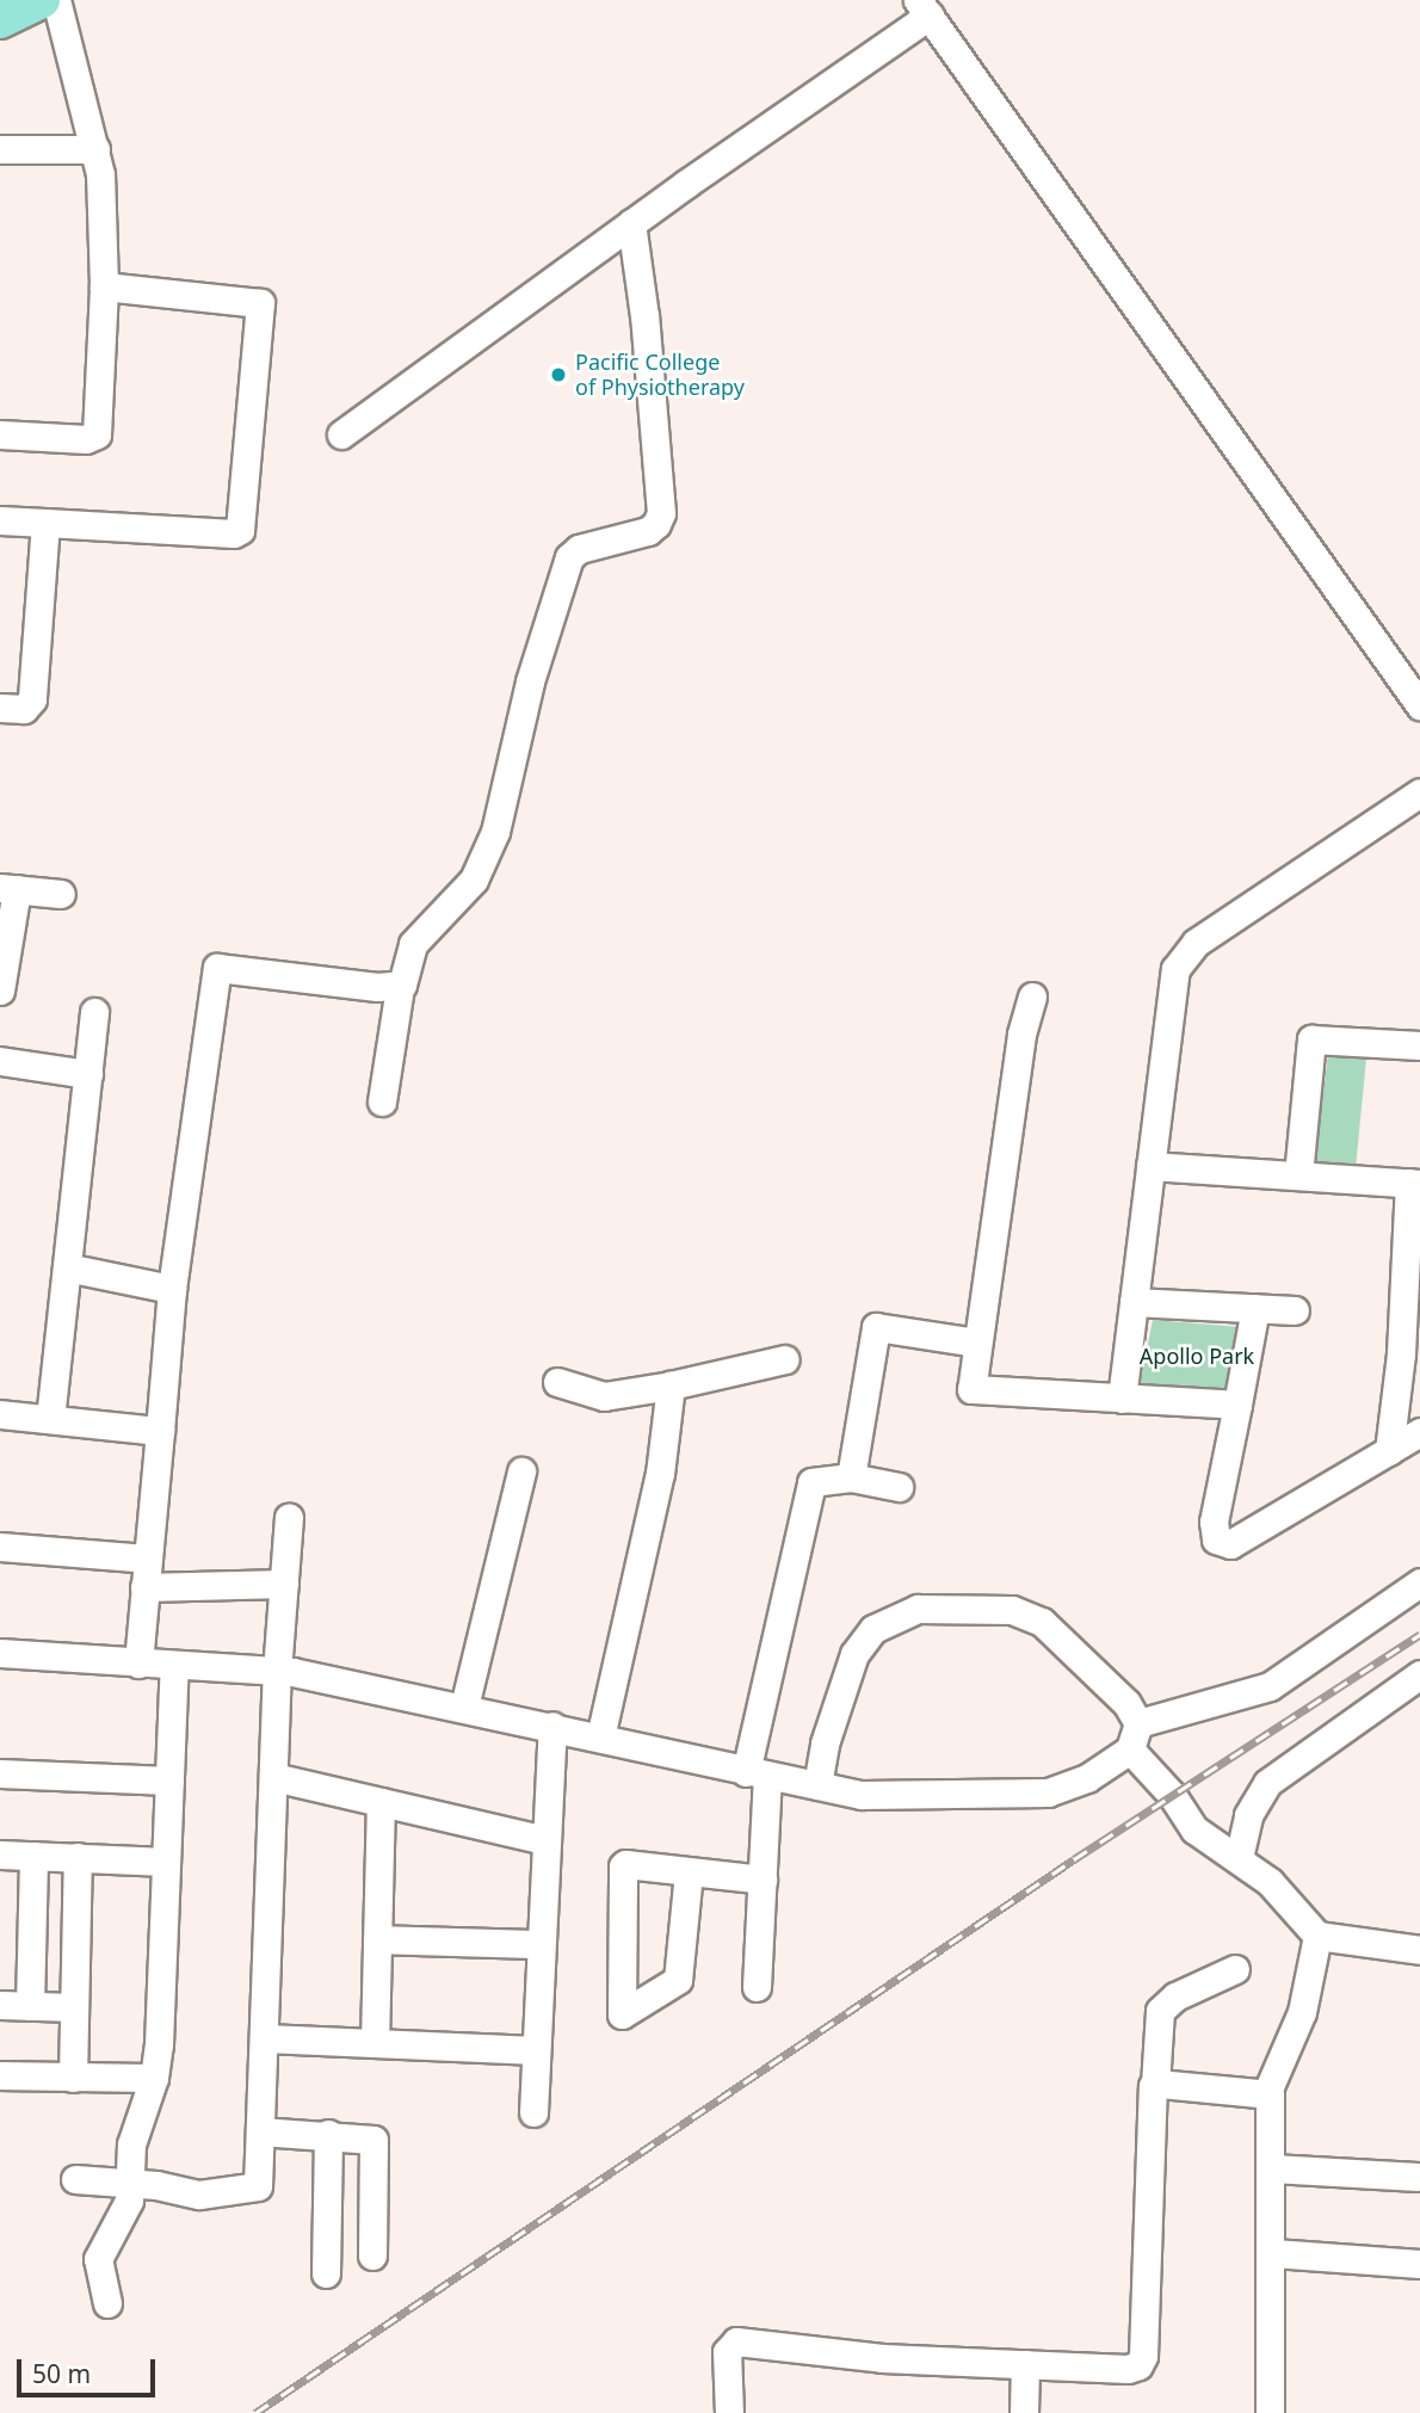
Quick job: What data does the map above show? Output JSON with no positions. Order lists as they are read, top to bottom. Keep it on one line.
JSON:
{"parks":["Apollo Park"],"places":["Pacific College of Physiotherapy"],"scale_bar":"50 m"}
